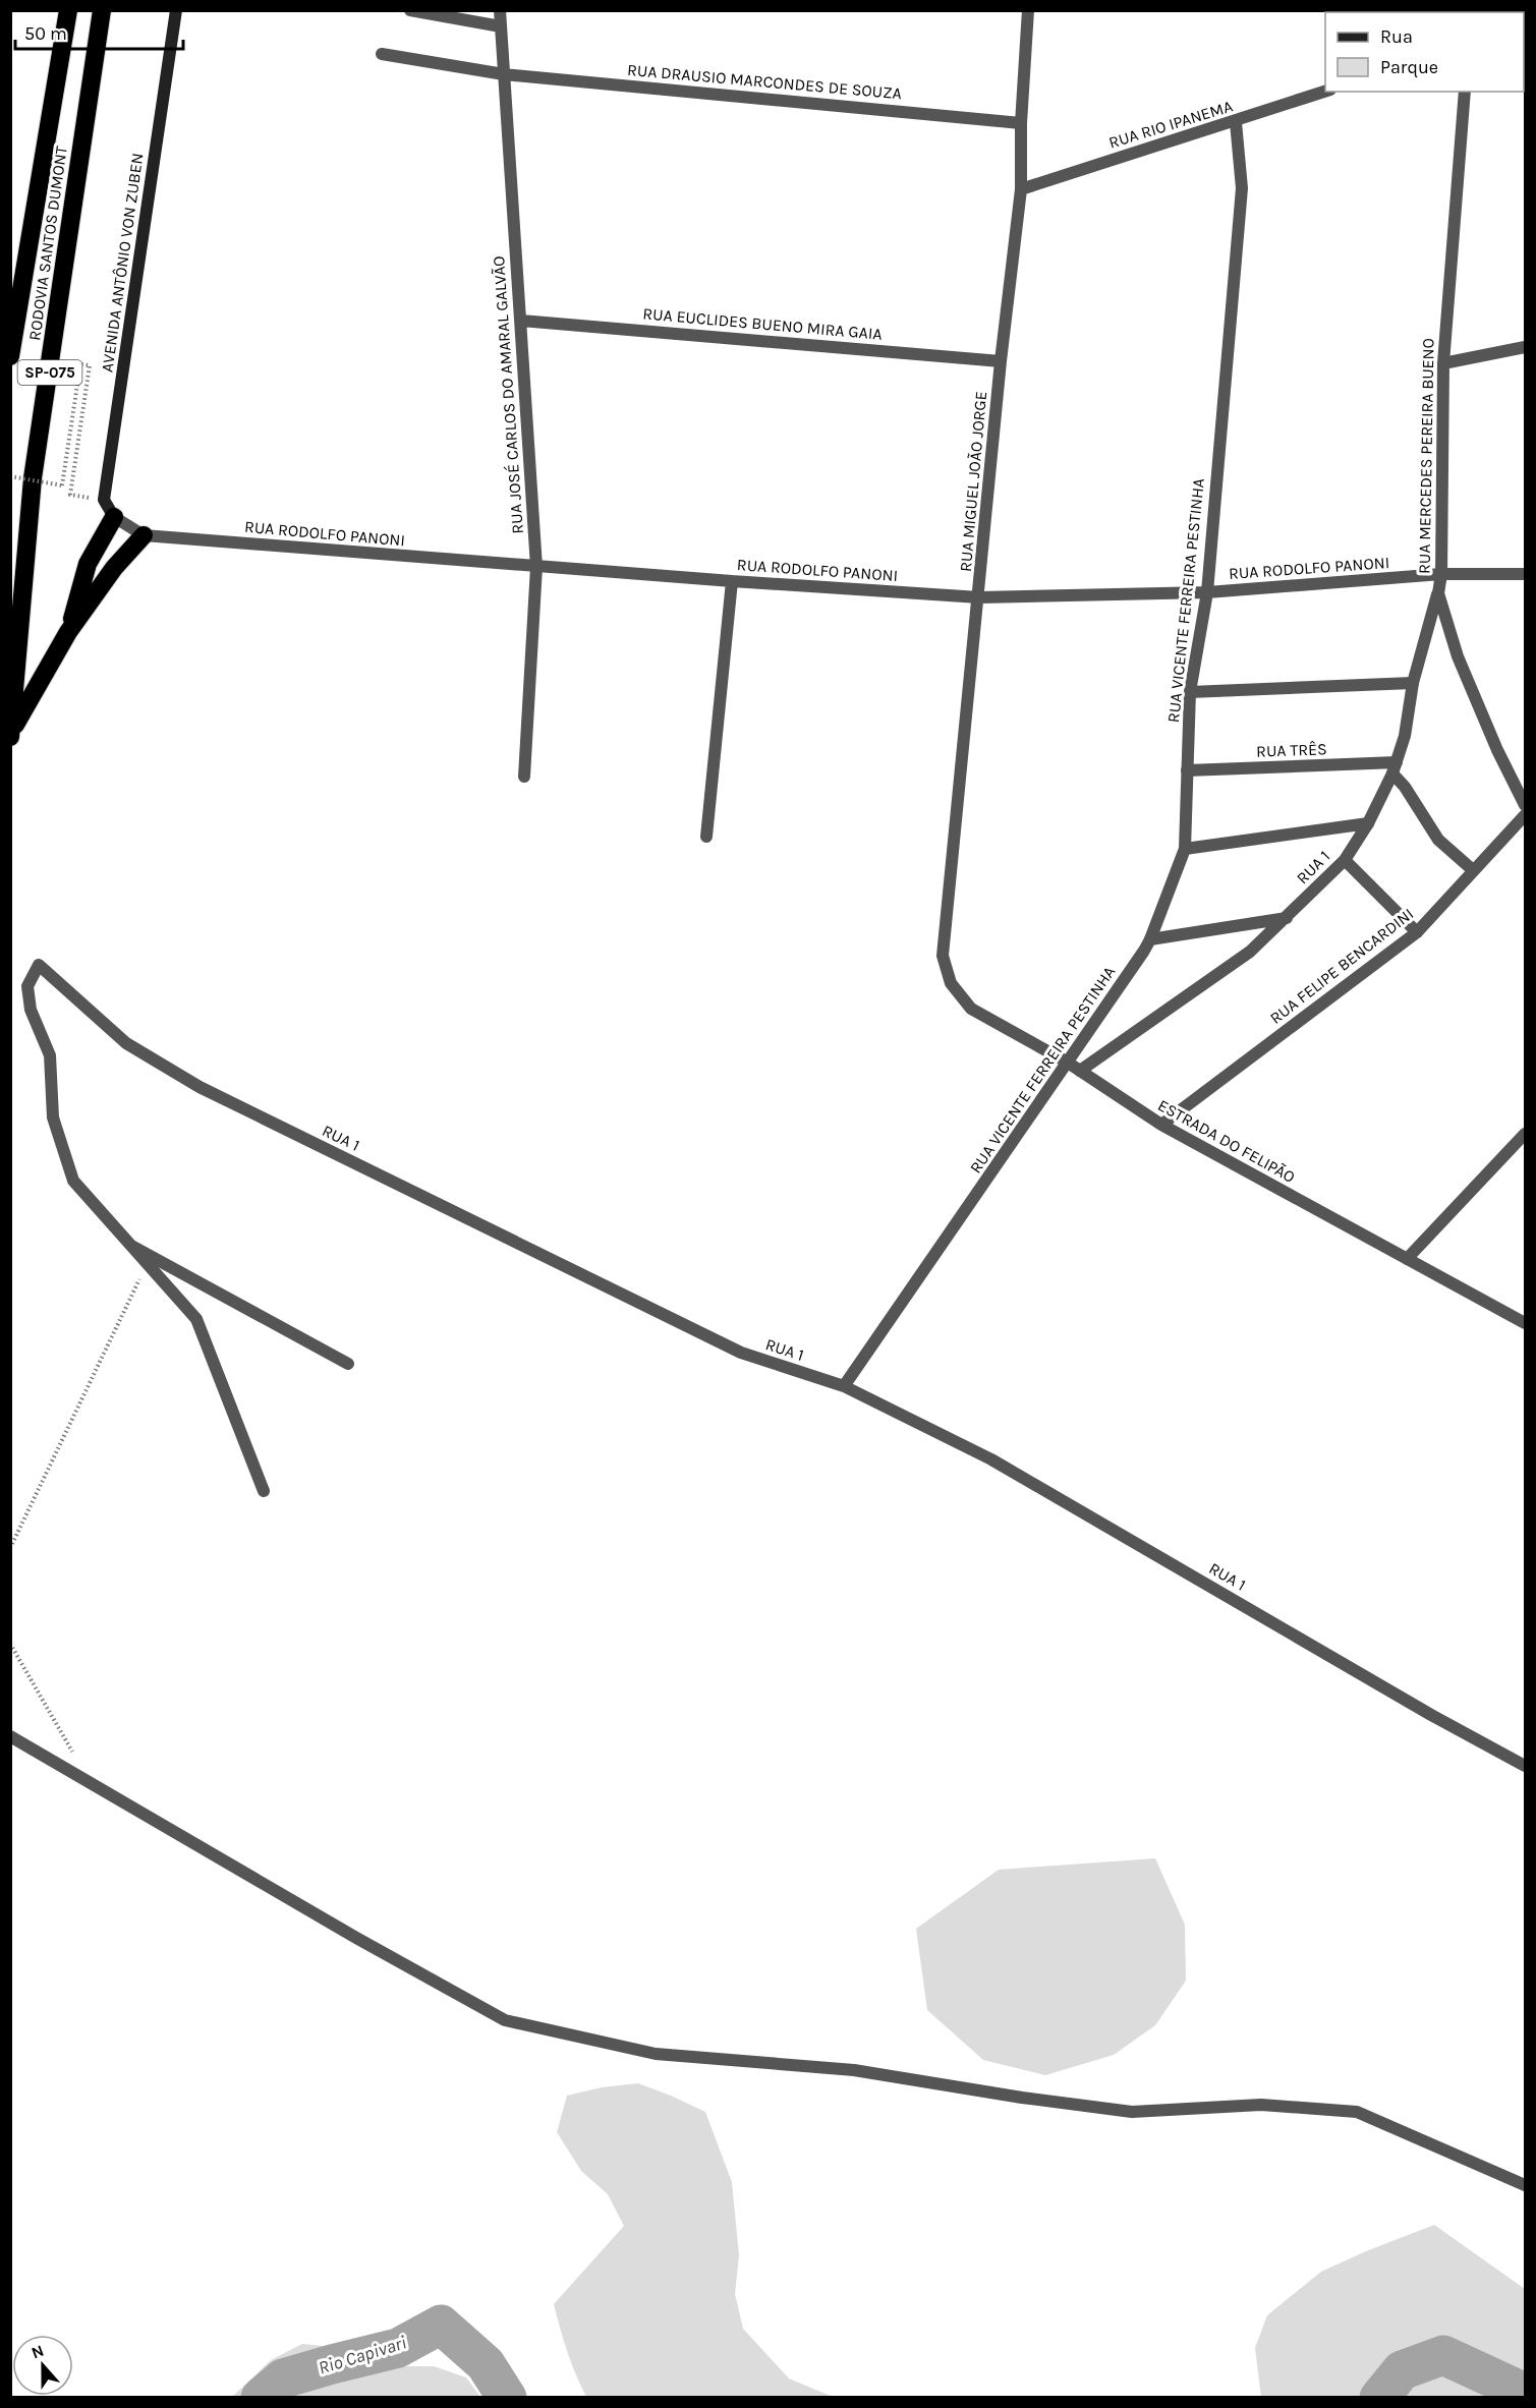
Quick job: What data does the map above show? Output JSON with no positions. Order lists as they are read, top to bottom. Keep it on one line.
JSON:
{"streets":{"highway":["RODOVIA SANTOS DUMONT","SP-075"],"street":["RUA DRAUSIO MARCONDES DE SOUZA","RUA RIO IPANEMA","AVENIDA ANTÔNIO VON ZUBEN","RUA EUCLIDES BUENO MIRA GAIA","RUA JOSÉ CARLOS DO AMARAL GALVÃO","RUA MERCEDES PEREIRA BUENO","RUA MIGUEL JOÃO JORGE","RUA RODOLFO PANONI","RUA VICENTE FERREIRA PESTINHA","RUA TRÊS","RUA 1","RUA FELIPE BENCARDINI","ESTRADA DO FELIPÃO"]},"crossings":[["RUA DRAUSIO MARCONDES DE SOUZA","RUA JOSÉ CARLOS DO AMARAL GALVÃO"],["RUA DRAUSIO MARCONDES DE SOUZA","RUA MIGUEL JOÃO JORGE"],["RUA RIO IPANEMA","RUA MIGUEL JOÃO JORGE"],["RUA RIO IPANEMA","RUA VICENTE FERREIRA PESTINHA"],["RUA EUCLIDES BUENO MIRA GAIA","RUA JOSÉ CARLOS DO AMARAL GALVÃO"],["RUA EUCLIDES BUENO MIRA GAIA","RUA MIGUEL JOÃO JORGE"],["RUA JOSÉ CARLOS DO AMARAL GALVÃO","RUA RODOLFO PANONI"],["RUA MERCEDES PEREIRA BUENO","RUA RODOLFO PANONI"],["RUA MERCEDES PEREIRA BUENO","RUA 1"],["RUA MIGUEL JOÃO JORGE","RUA RODOLFO PANONI"],["RUA MIGUEL JOÃO JORGE","ESTRADA DO FELIPÃO"],["RUA RODOLFO PANONI","RUA VICENTE FERREIRA PESTINHA"],["RUA VICENTE FERREIRA PESTINHA","RUA TRÊS"],["RUA VICENTE FERREIRA PESTINHA","RUA 1"],["RUA VICENTE FERREIRA PESTINHA","ESTRADA DO FELIPÃO"],["RUA TRÊS","RUA 1"],["RUA 1","ESTRADA DO FELIPÃO"],["RUA FELIPE BENCARDINI","ESTRADA DO FELIPÃO"]],"water":["Rio Capivari"],"legend":["Rua","Parque"],"scale_bar":"50 m","north":"top"}
